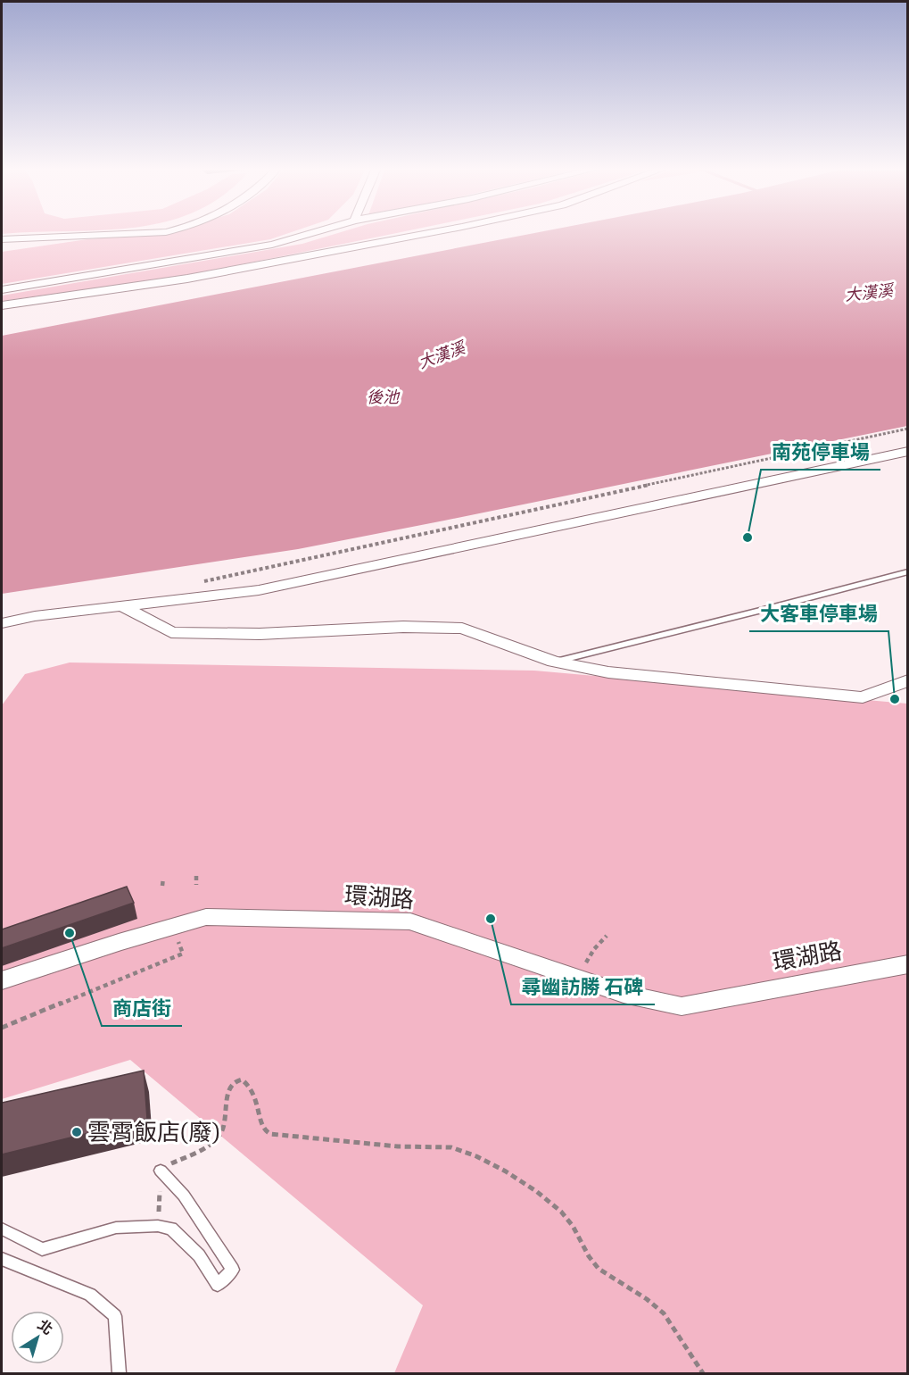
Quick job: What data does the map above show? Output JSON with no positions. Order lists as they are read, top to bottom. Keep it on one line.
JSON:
{"streets":{"street":["環湖路"]},"water":["大漢溪","後池"],"places":["南苑停車場","大客車停車場","尋幽訪勝 石碑","商店街","雲霄飯店(廢)"],"north":"top right"}
